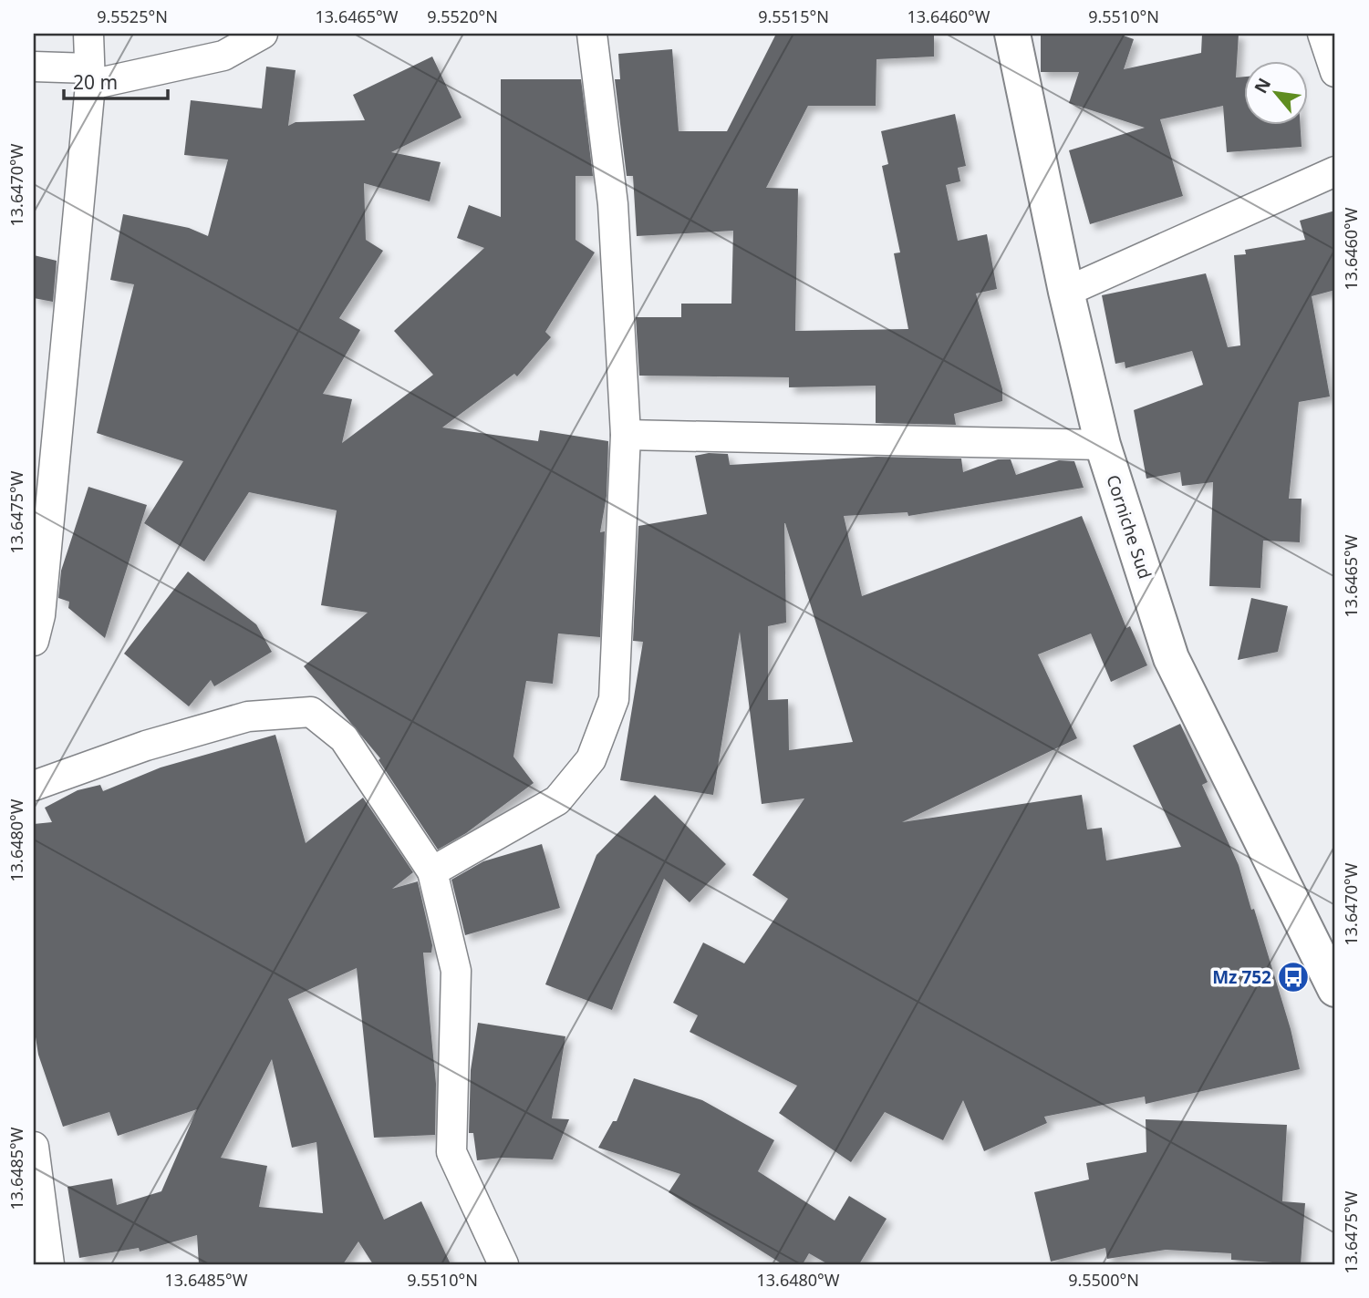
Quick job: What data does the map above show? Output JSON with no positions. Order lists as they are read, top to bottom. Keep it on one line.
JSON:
{"streets":{"main road":["Corniche Sud"]},"places":{"bus stop":["Mz 752"]},"scale_bar":"20 m","north":"top left","coordinates":["9.5525°N","13.6465°W","9.5520°N","9.5515°N","13.6460°W","9.5510°N","13.6470°W","13.6475°W","13.6480°W","13.6485°W","9.5500°N"]}
